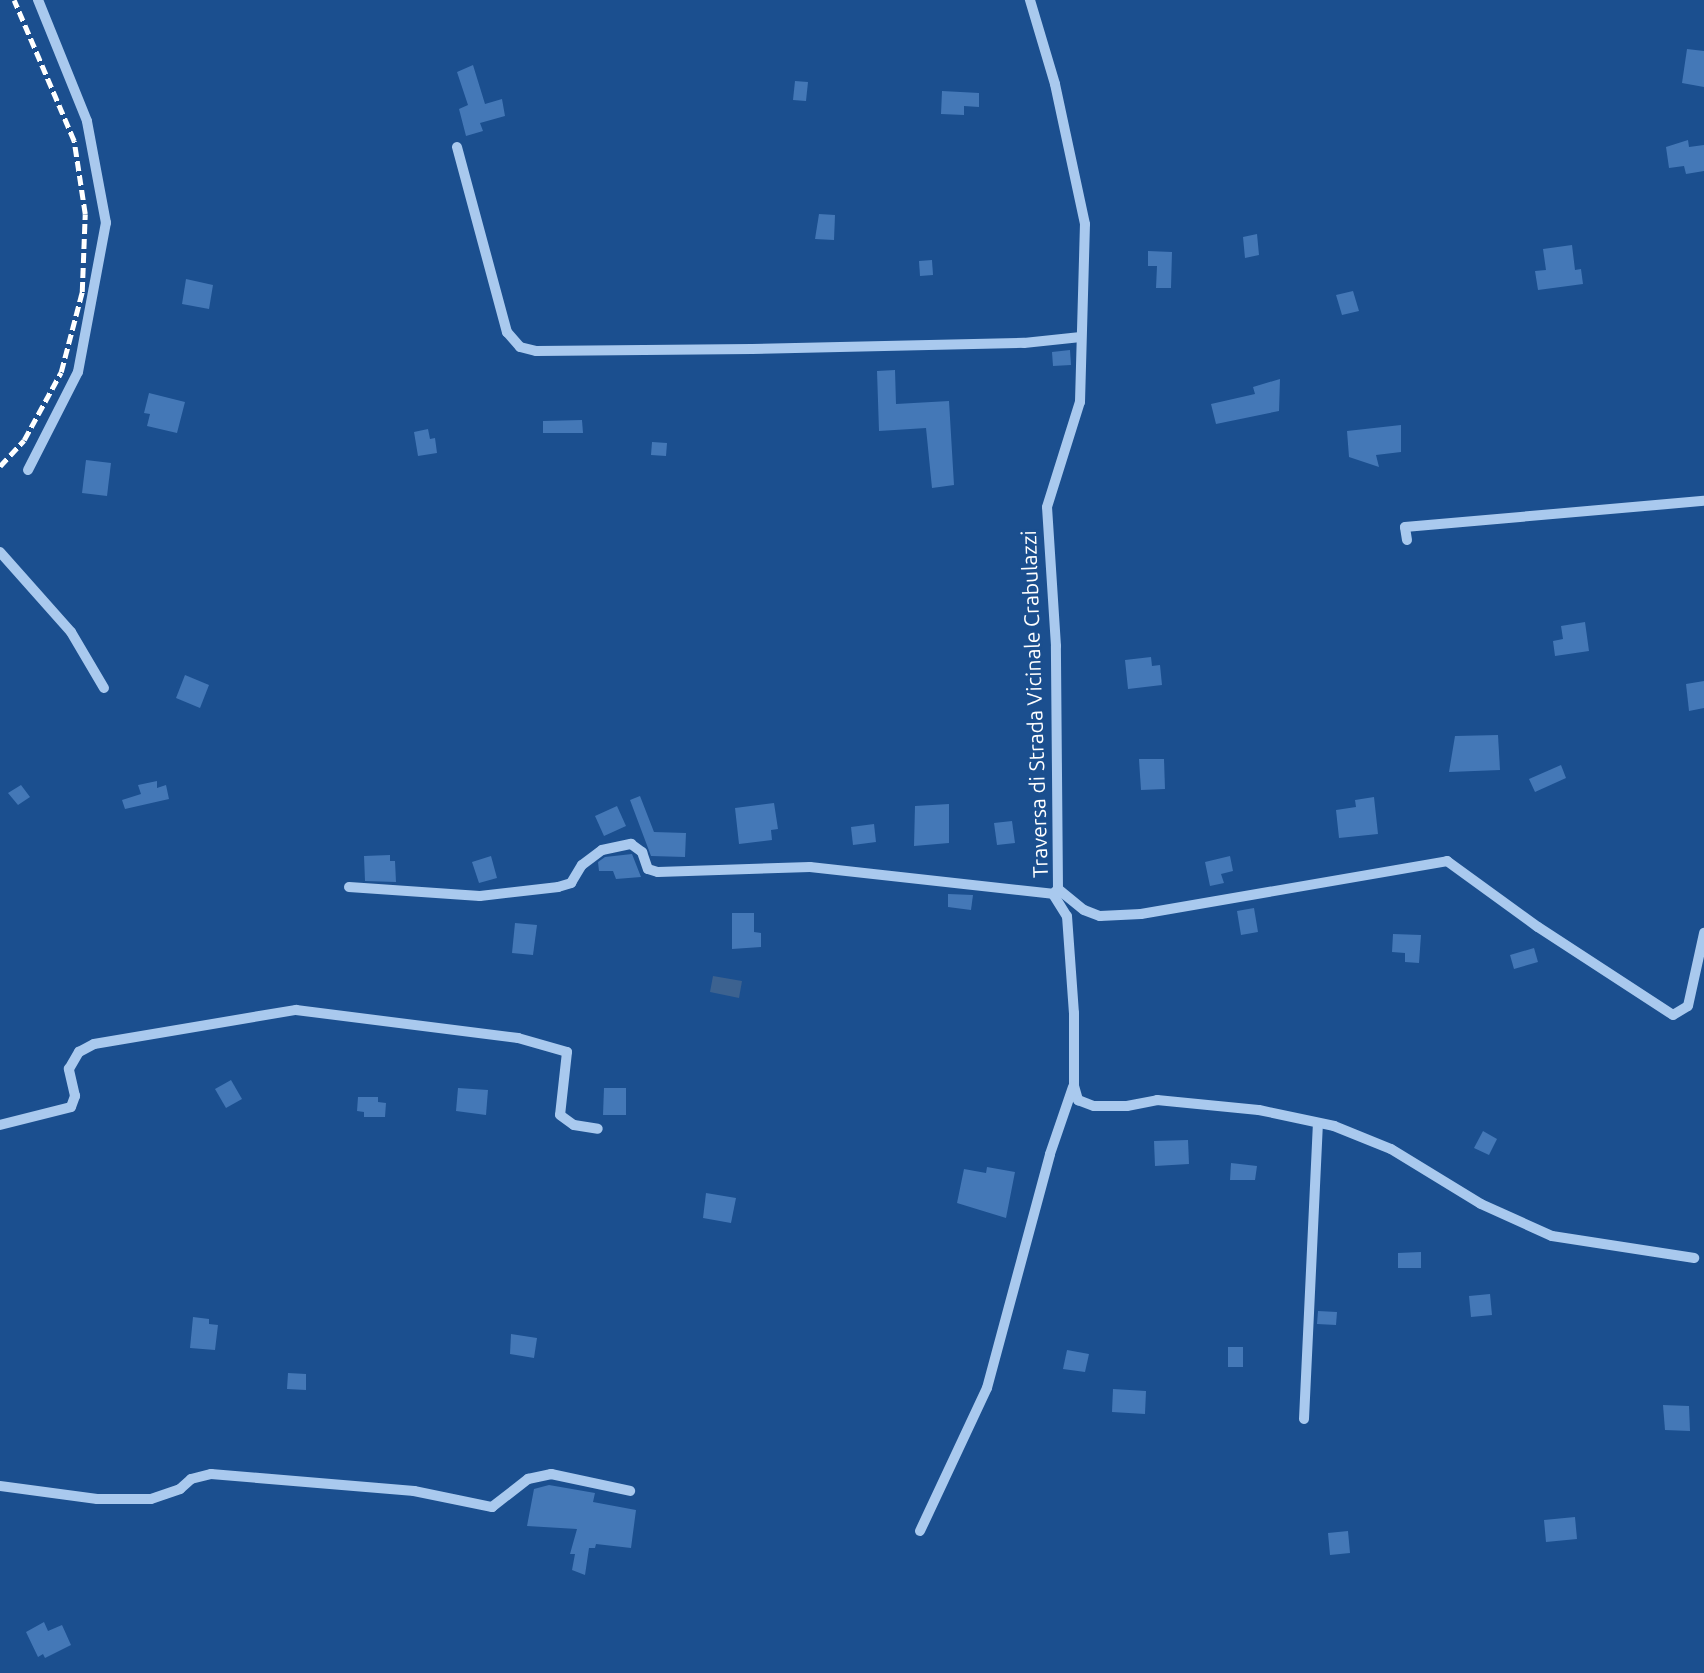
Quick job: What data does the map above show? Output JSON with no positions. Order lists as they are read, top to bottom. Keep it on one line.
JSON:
{"streets":{"street":["Traversa di Strada Vicinale Crabulazzi"]}}
